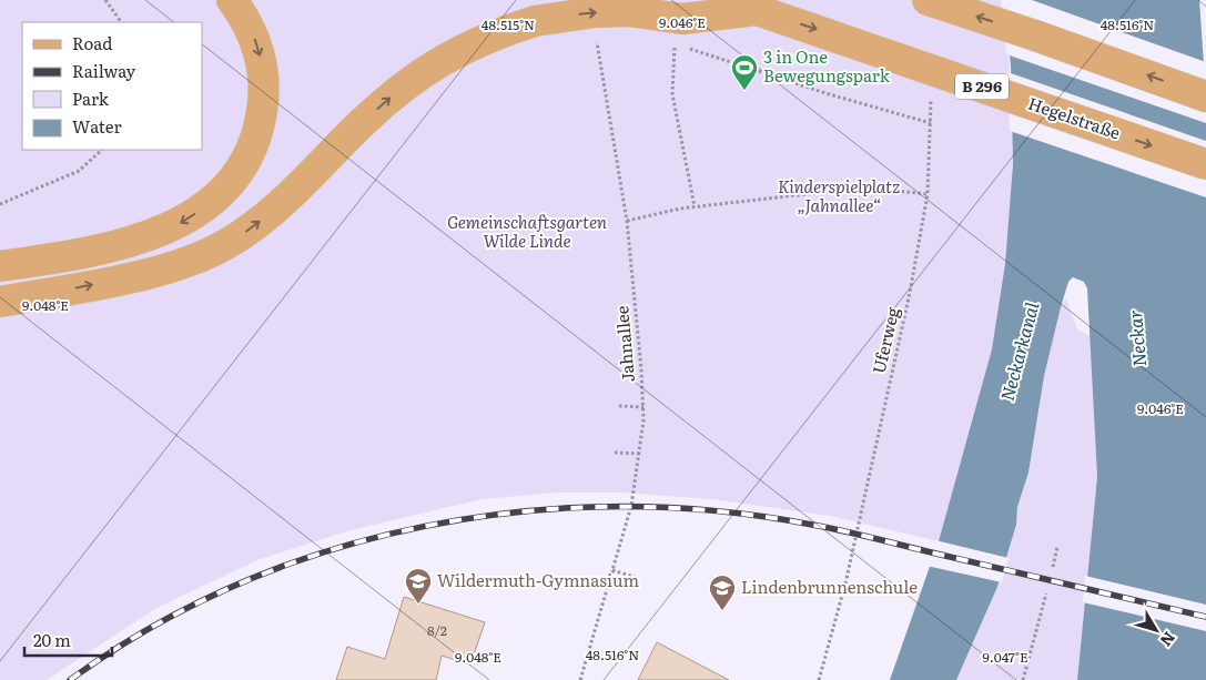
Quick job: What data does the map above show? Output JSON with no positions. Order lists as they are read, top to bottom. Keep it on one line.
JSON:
{"streets":{"main road":["B 296","Hegelstraße"],"path":["Uferweg","Jahnallee"]},"water":["Neckar","Neckarkanal"],"parks":["Kinderspielplatz „Jahnallee“","Gemeinschaftsgarten Wilde Linde"],"places":{"sports":["3 in One Bewegungspark"],"school or university":["Wildermuth-Gymnasium","Lindenbrunnenschule"]},"house_numbers":["8/2"],"legend":["Road","Railway","Park","Water"],"scale_bar":"20 m","north":"bottom right","coordinates":["9.046°E","48.515°N","48.516°N","9.048°E","9.047°E"]}
